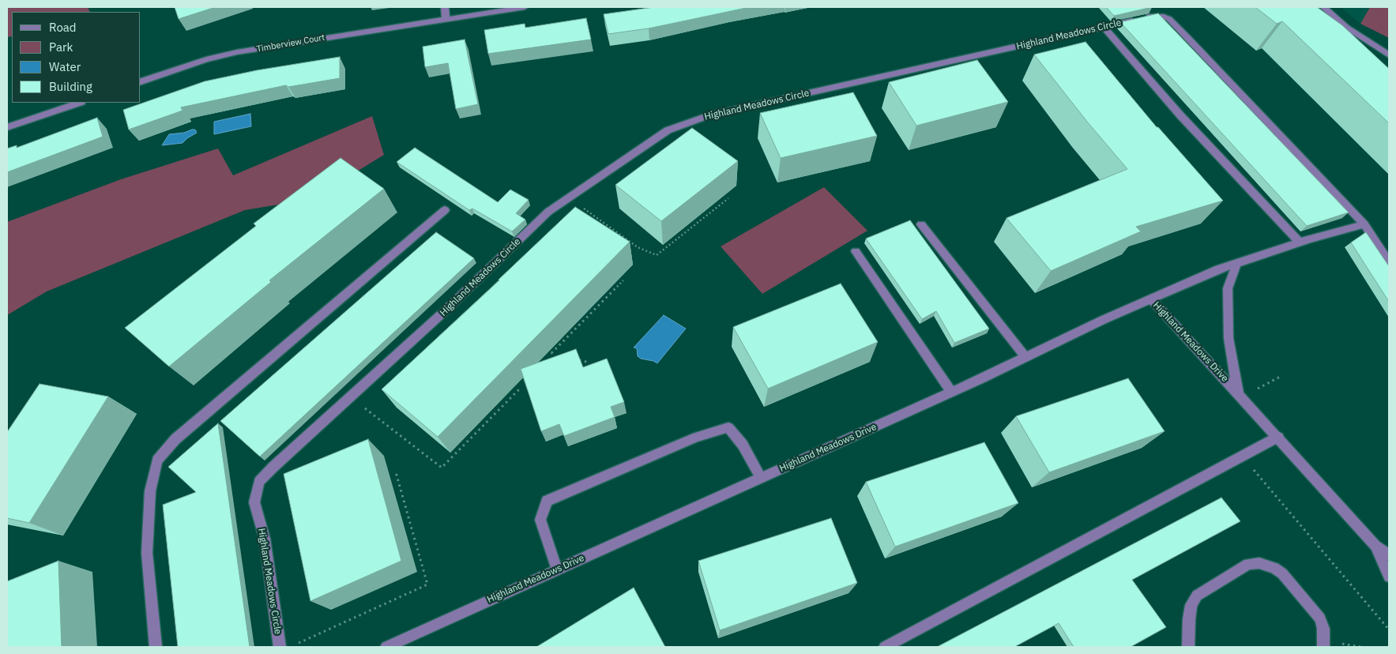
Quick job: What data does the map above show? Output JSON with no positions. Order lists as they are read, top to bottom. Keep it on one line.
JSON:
{"streets":{"street":["Highland Meadows Circle","Timberview Court","Highland Meadows Drive"]},"legend":["Road","Park","Water","Building"]}
